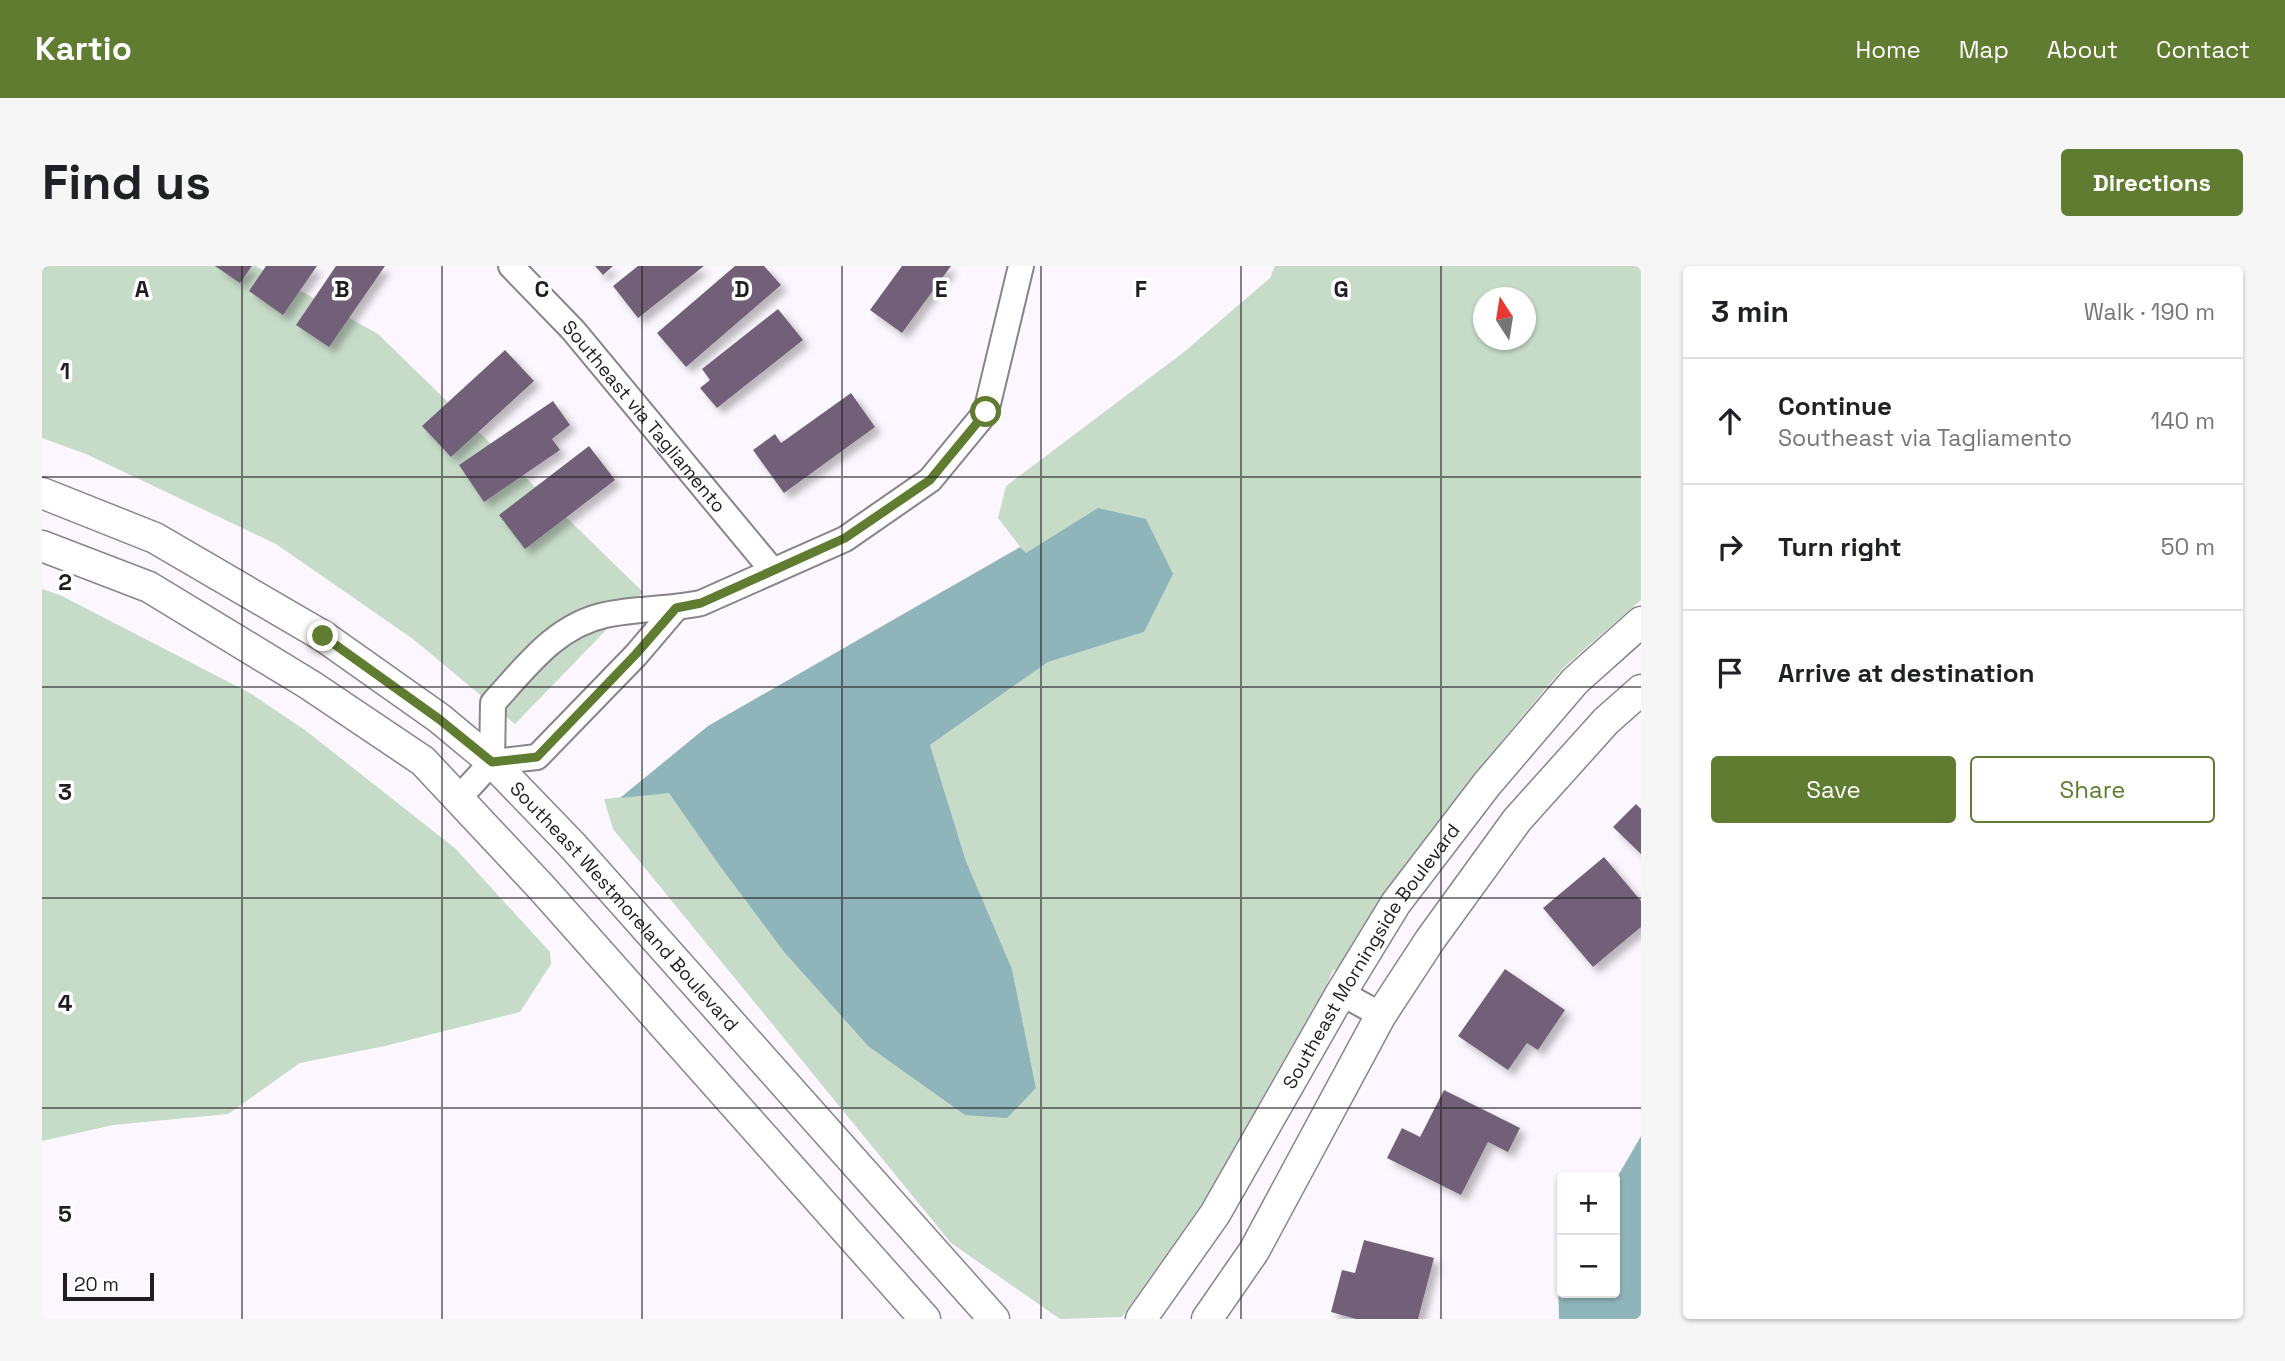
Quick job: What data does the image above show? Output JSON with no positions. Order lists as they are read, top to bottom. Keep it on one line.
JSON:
{"streets":{"street":["Southeast via Tagliamento","Southeast Westmoreland Boulevard","Southeast Morningside Boulevard"]},"scale_bar":"20 m","north":"top","page":{"header":"Kartio","nav":["Home","Map","About","Contact"],"buttons":["Directions",["Save","Share"]],"title":"Find us","heading":["3 min","Walk · 190 m"],"list":[["Continue","Southeast via Tagliamento","140 m"],["Turn right","50 m"],"Arrive at destination"],"map_buttons":["+","−"],"scale":"20 m"},"grid":{"columns":["A","B","C","D","E","F","G"],"rows":["1","2","3","4","5"]}}
